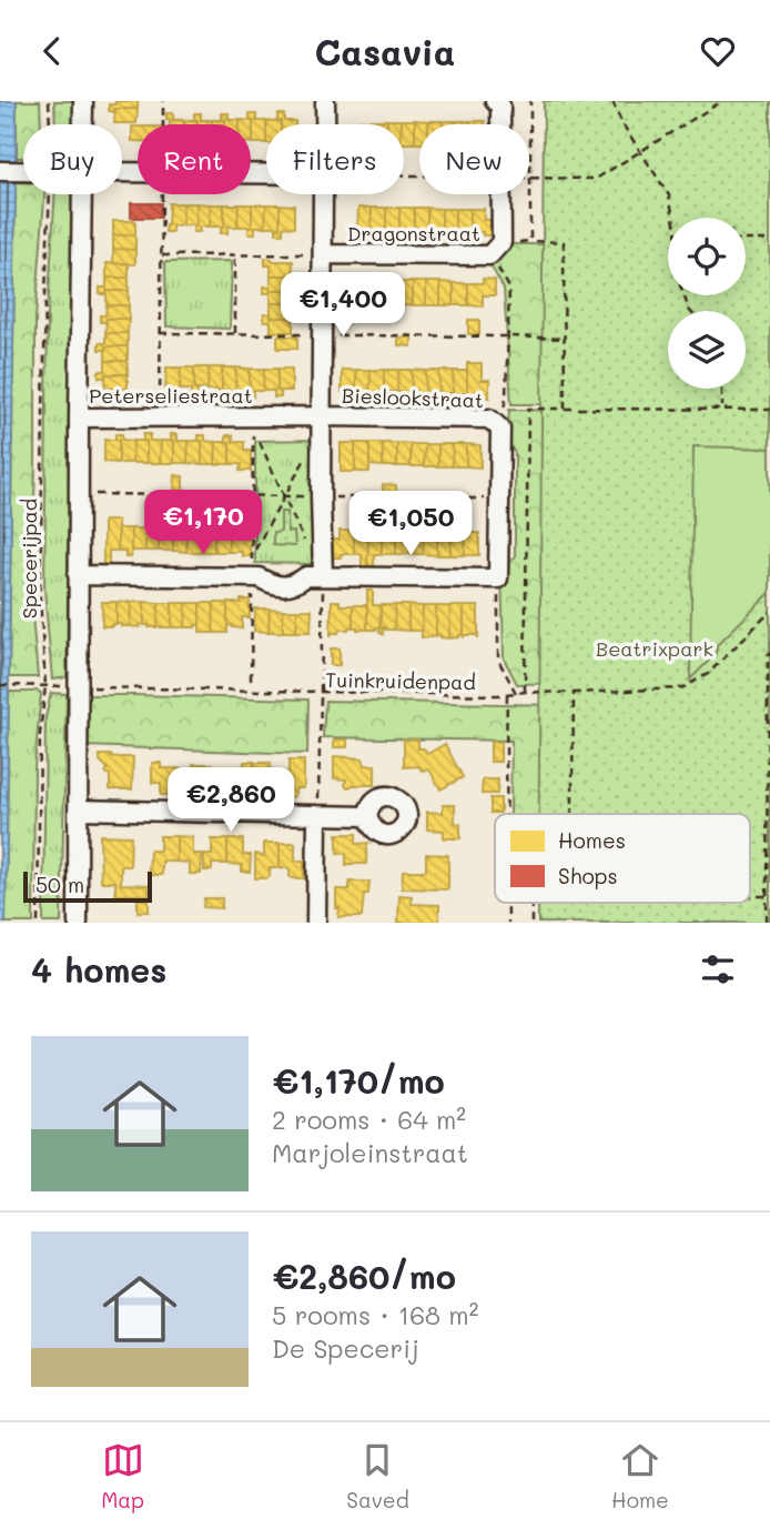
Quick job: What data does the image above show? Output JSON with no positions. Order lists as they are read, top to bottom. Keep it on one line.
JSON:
{"streets":{"street":["Dragonstraat","Peterseliestraat","Bieslookstraat"],"path":["Specerijpad","Tuinkruidenpad"]},"crossings":[["Peterseliestraat","Bieslookstraat"],["Specerijpad","Tuinkruidenpad"]],"parks":["Beatrixpark"],"legend":["Homes","Shops"],"scale_bar":"50 m","page":{"header":"Casavia","chip":["Buy","Rent","Filters","New"],"price":["€1,400","€1,170","€1,050","€2,860"],"scale":"50 m","heading":"4 homes","list":[{"name":"€1,170/mo","note":"2 rooms · 64 m² · Marjoleinstraat"},{"name":"€2,860/mo","note":"5 rooms · 168 m² · De Specerij"}],"tabs":["Map","Saved","Home"]}}
